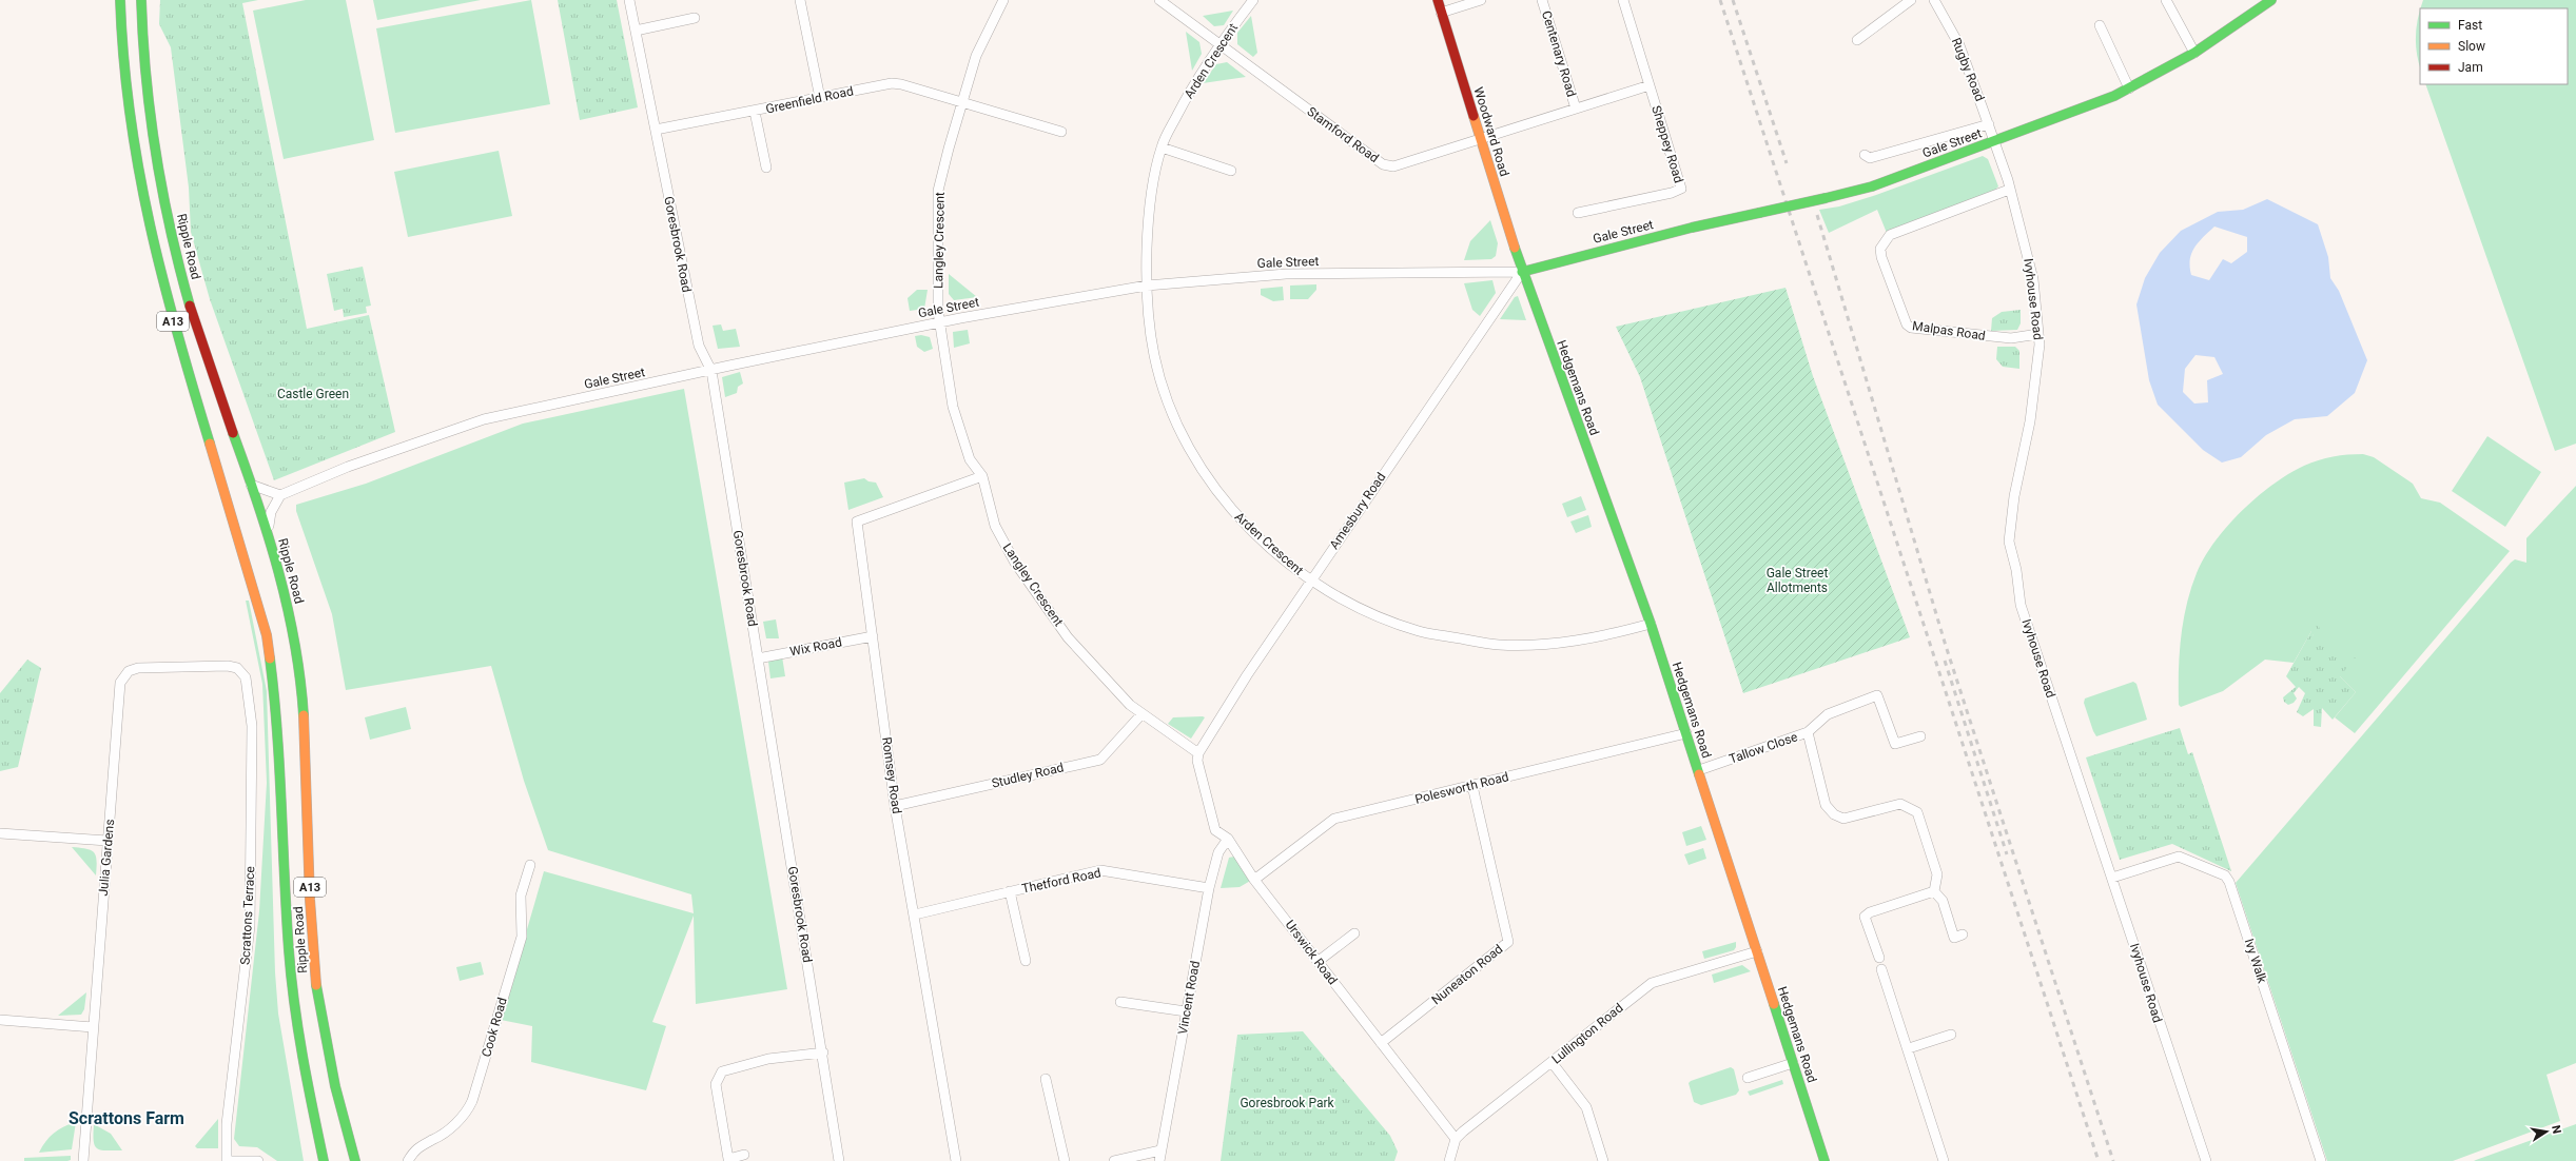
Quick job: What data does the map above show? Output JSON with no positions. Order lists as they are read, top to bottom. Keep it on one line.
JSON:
{"streets":{"main road":["Woodward Road","Gale Street","Ripple Road","A13","Hedgemans Road"],"street":["Centenary Road","Arden Crescent","Rugby Road","Greenfield Road","Stamford Road","Sheppey Road","Langley Crescent","Goresbrook Road","Ivyhouse Road","Malpas Road","Amesbury Road","Wix Road","Tallow Close","Romsey Road","Studley Road","Polesworth Road","Julia Gardens","Thetford Road","Scrattons Terrace","Urswick Road","Ivy Walk","Nuneaton Road","Vincent Road","Cook Road","Lullington Road"]},"crossings":[["Centenary Road","Stamford Road"],["Arden Crescent","Stamford Road"],["Arden Crescent","Gale Street"],["Arden Crescent","Hedgemans Road"],["Arden Crescent","Amesbury Road"],["Rugby Road","Gale Street"],["Rugby Road","Ivyhouse Road"],["Greenfield Road","Langley Crescent"],["Greenfield Road","Goresbrook Road"],["Woodward Road","Stamford Road"],["Woodward Road","Gale Street"],["Woodward Road","Hedgemans Road"],["Woodward Road","Amesbury Road"],["Stamford Road","Sheppey Road"],["Gale Street","Langley Crescent"],["Gale Street","Goresbrook Road"],["Gale Street","Ivyhouse Road"],["Gale Street","Hedgemans Road"],["Gale Street","Amesbury Road"],["Langley Crescent","Amesbury Road"],["Langley Crescent","Romsey Road"],["Langley Crescent","Studley Road"],["Langley Crescent","Urswick Road"],["Goresbrook Road","Wix Road"],["Ivyhouse Road","Malpas Road"],["Ivyhouse Road","Ivy Walk"],["Hedgemans Road","Amesbury Road"],["Hedgemans Road","Tallow Close"],["Hedgemans Road","Polesworth Road"],["Hedgemans Road","Lullington Road"],["Amesbury Road","Urswick Road"],["Wix Road","Romsey Road"],["Romsey Road","Studley Road"],["Romsey Road","Thetford Road"],["Polesworth Road","Urswick Road"],["Polesworth Road","Nuneaton Road"],["Julia Gardens","Scrattons Terrace"],["Thetford Road","Vincent Road"],["Urswick Road","Nuneaton Road"],["Urswick Road","Vincent Road"],["Urswick Road","Lullington Road"]],"districts":["Scrattons Farm"],"parks":["Castle Green","Gale Street Allotments","Goresbrook Park"],"legend":["Fast","Slow","Jam"],"north":"right"}
